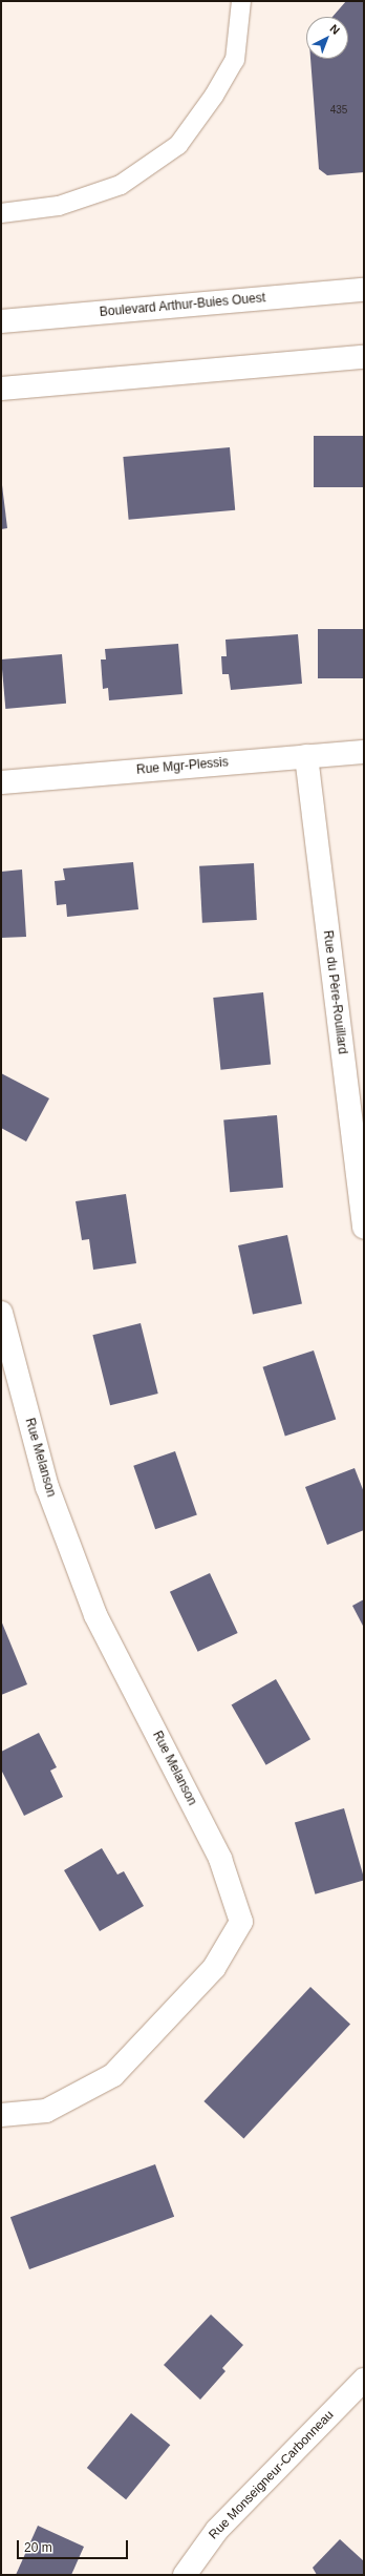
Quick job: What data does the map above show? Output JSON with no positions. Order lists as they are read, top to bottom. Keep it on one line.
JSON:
{"streets":{"street":["Boulevard Arthur-Buies Ouest","Rue Mgr-Plessis","Rue du Père-Rouillard","Rue Melanson","Rue Monseigneur-Carbonneau"]},"crossings":[["Rue Mgr-Plessis","Rue du Père-Rouillard"]],"house_numbers":["435"],"scale_bar":"20 m","north":"top right"}
